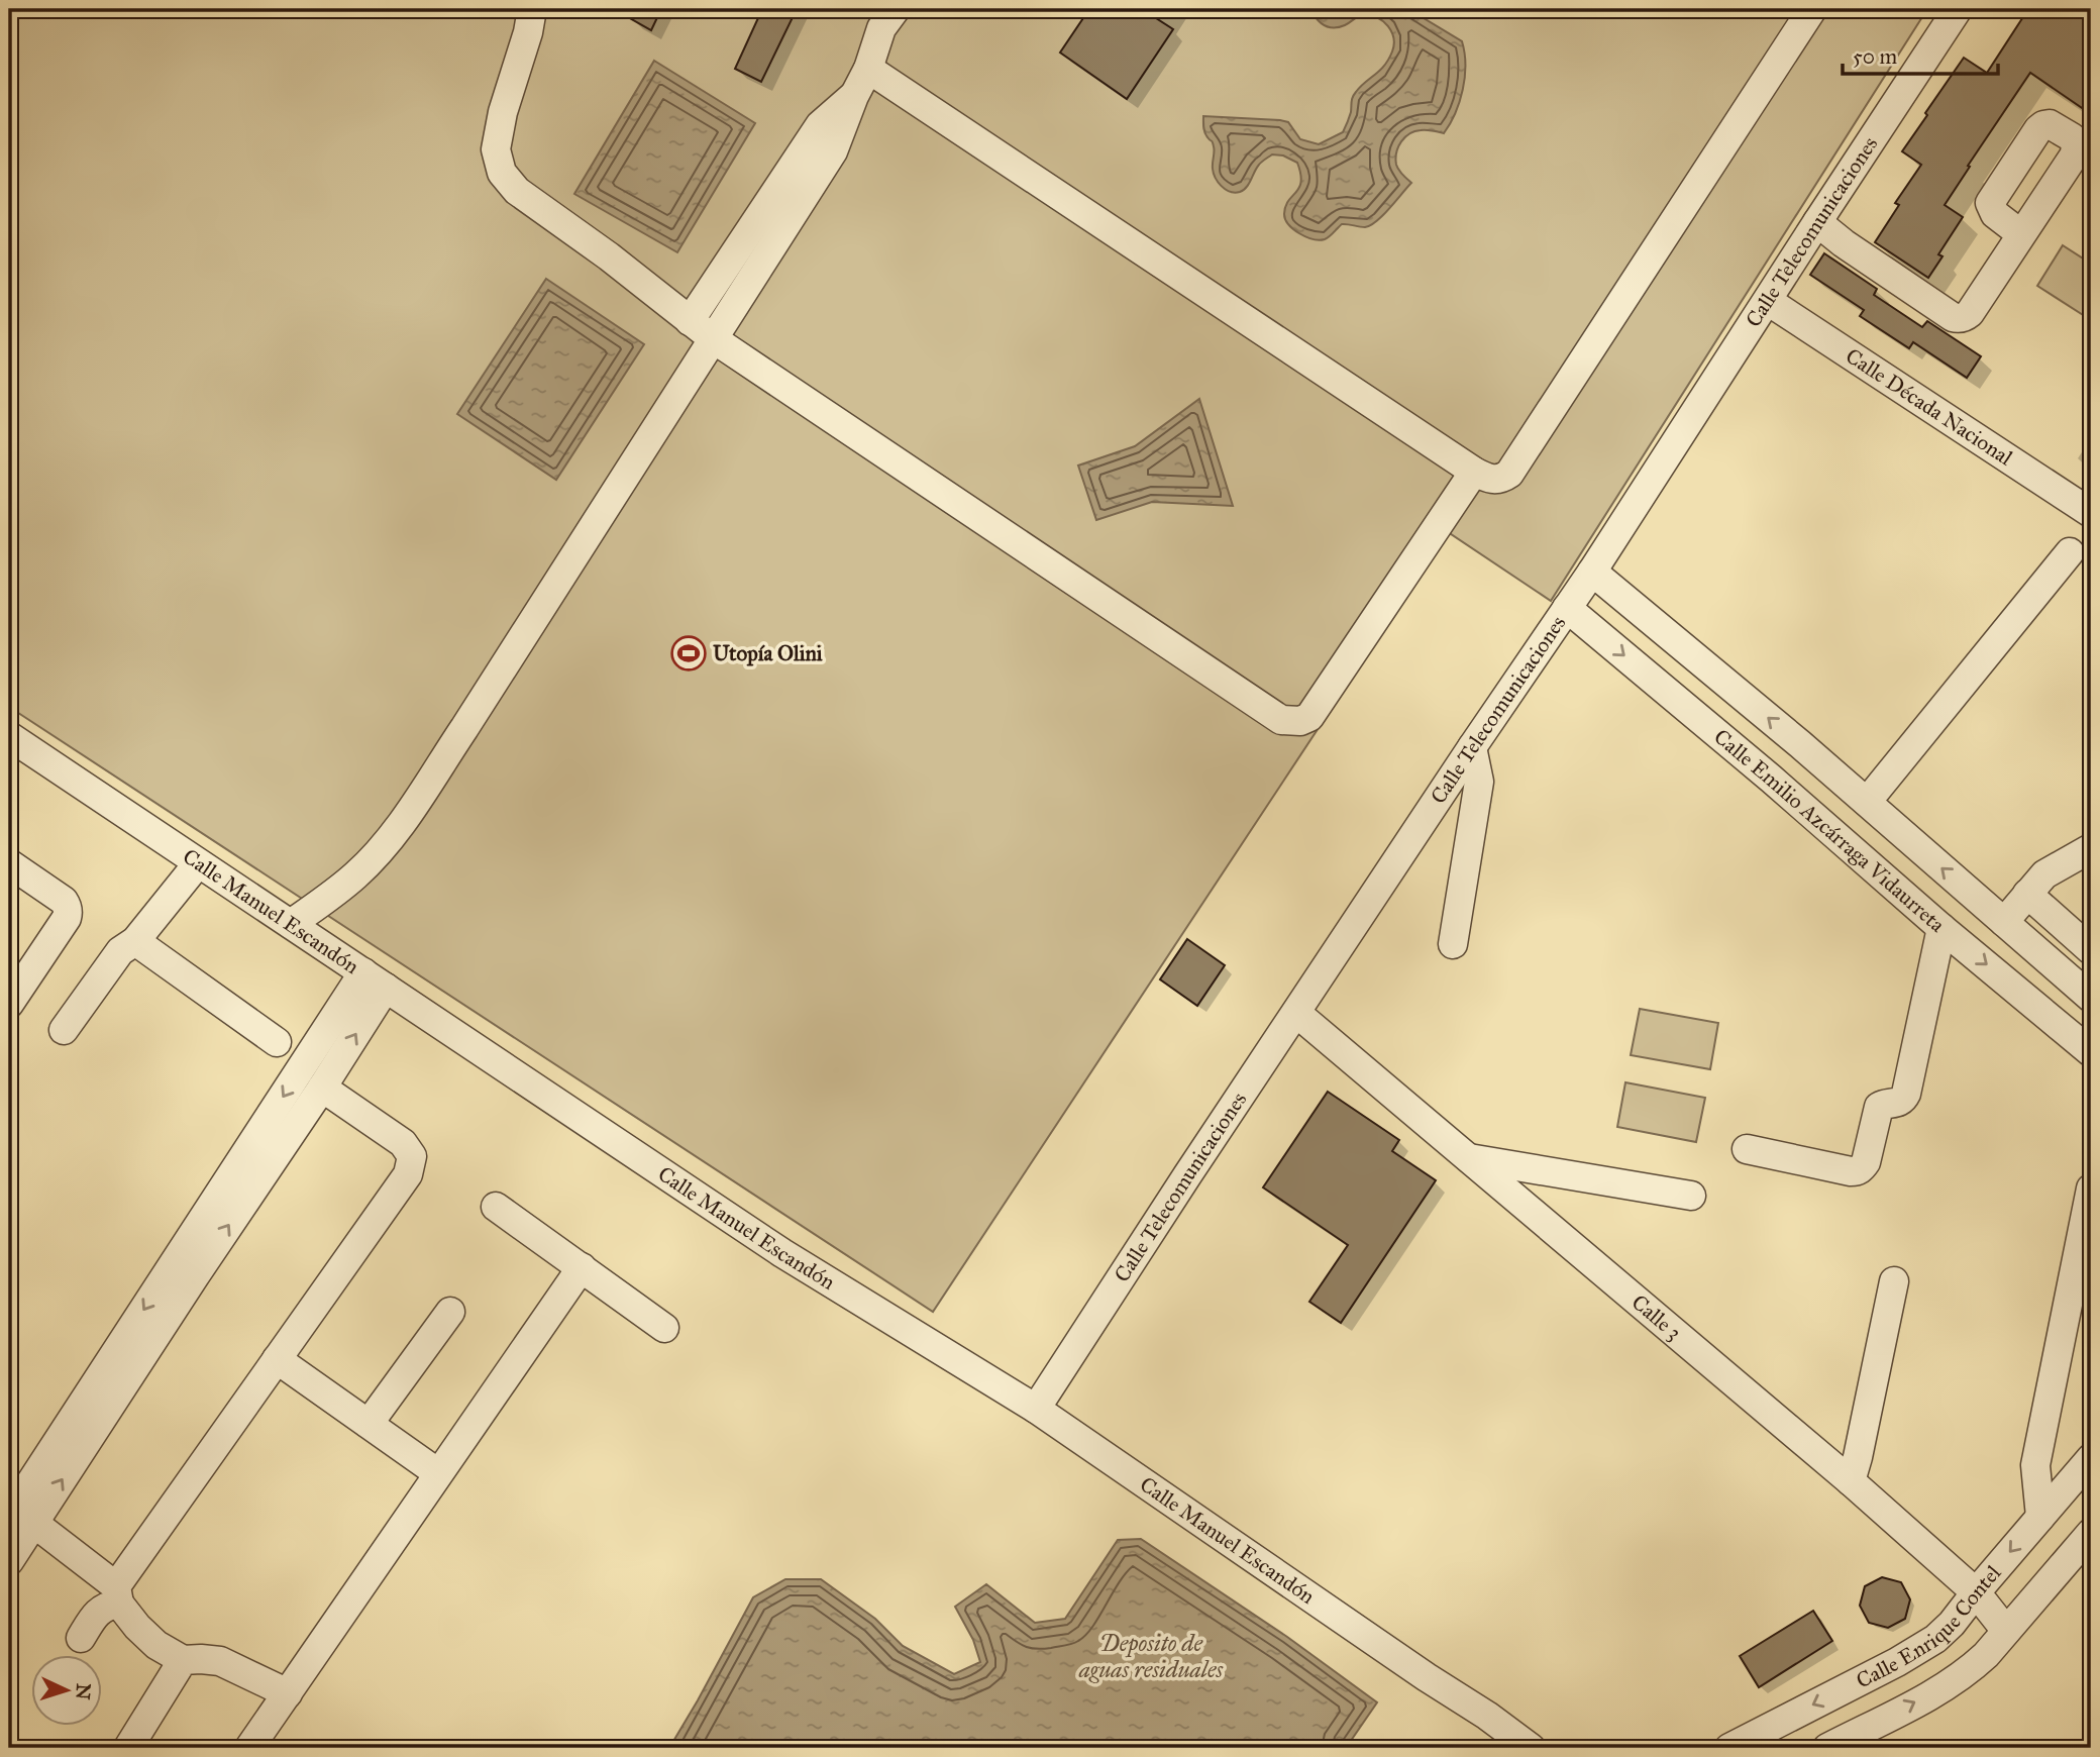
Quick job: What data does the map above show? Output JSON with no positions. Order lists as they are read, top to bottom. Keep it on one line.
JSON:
{"streets":{"street":["Calle Telecomunicaciones","Calle Década Nacional","Calle Emilio Azcárraga Vidaurreta","Calle Manuel Escandón","Calle 3","Calle Enrique Contel"]},"crossings":[["Calle Telecomunicaciones","Calle Década Nacional"],["Calle Telecomunicaciones","Calle Emilio Azcárraga Vidaurreta"],["Calle Telecomunicaciones","Calle Manuel Escandón"],["Calle Telecomunicaciones","Calle 3"],["Calle 3","Calle Enrique Contel"]],"water":["Deposito de aguas residuales"],"places":{"sports":["Utopía Olini"]},"scale_bar":"50 m","north":"right"}
